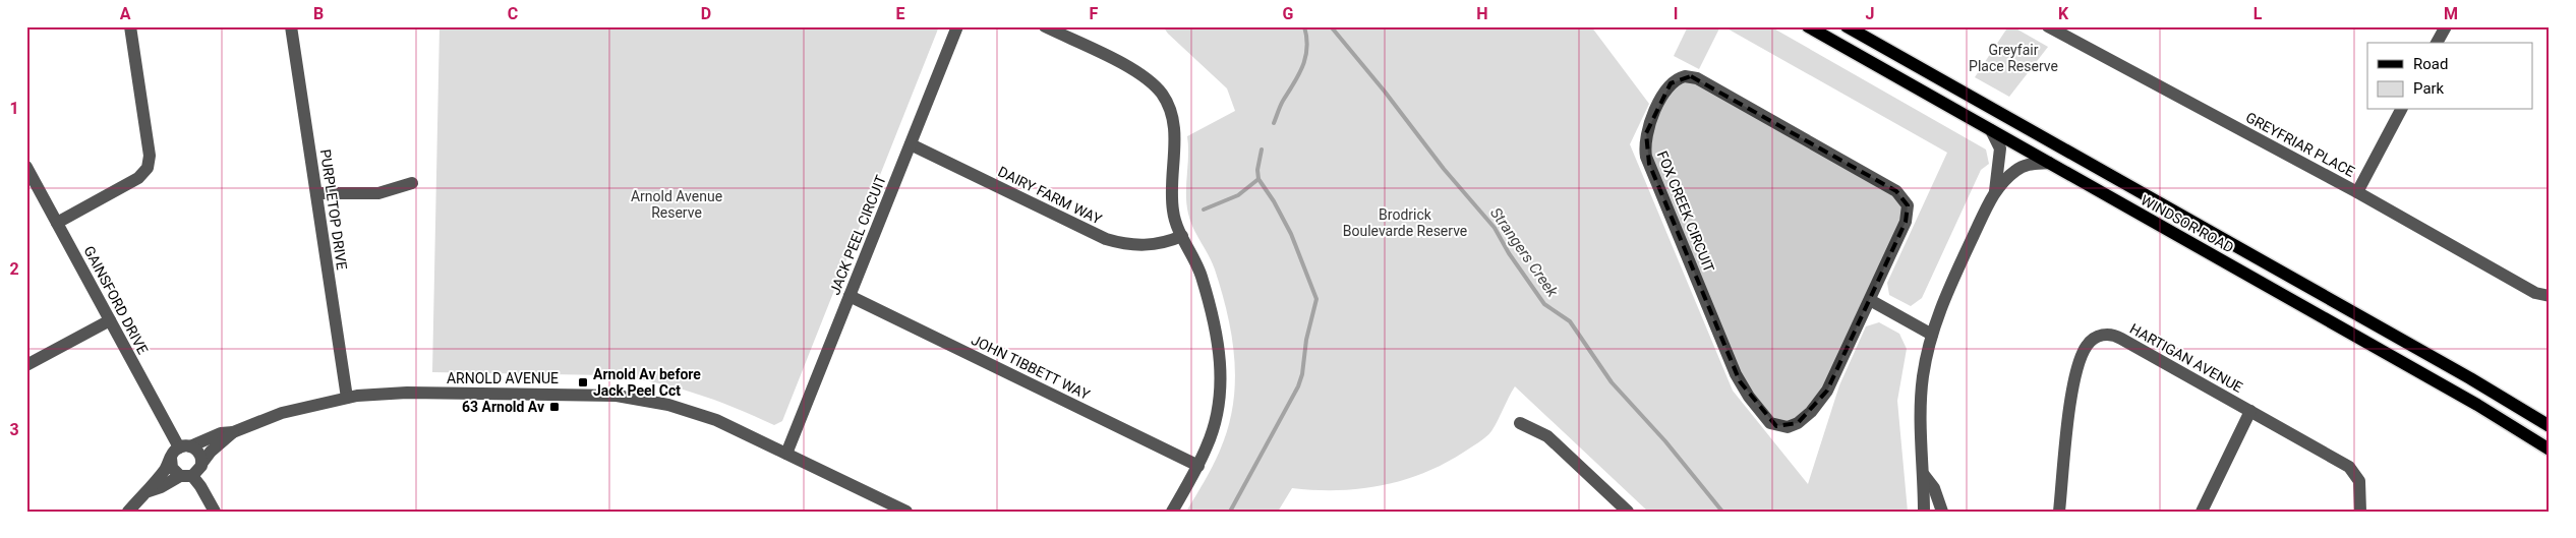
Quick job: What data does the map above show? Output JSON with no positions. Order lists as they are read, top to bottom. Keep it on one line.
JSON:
{"streets":{"main road":["WINDSOR ROAD"],"street":["GREYFRIAR PLACE","DAIRY FARM WAY","PURPLETOP DRIVE","FOX CREEK CIRCUIT","JACK PEEL CIRCUIT","GAINSFORD DRIVE","HARTIGAN AVENUE","JOHN TIBBETT WAY","ARNOLD AVENUE"]},"crossings":[["DAIRY FARM WAY","JACK PEEL CIRCUIT"],["PURPLETOP DRIVE","ARNOLD AVENUE"],["JACK PEEL CIRCUIT","JOHN TIBBETT WAY"],["JACK PEEL CIRCUIT","ARNOLD AVENUE"],["GAINSFORD DRIVE","ARNOLD AVENUE"]],"water":["Strangers Creek"],"parks":["Greyfair Place Reserve","Arnold Avenue Reserve","Brodrick Boulevarde Reserve"],"places":{"transit":["Arnold Av before Jack Peel Cct","63 Arnold Av"]},"legend":["Road","Park"],"grid":{"columns":["A","B","C","D","E","F","G","H","I","J","K","L","M"],"rows":["1","2","3"]}}
